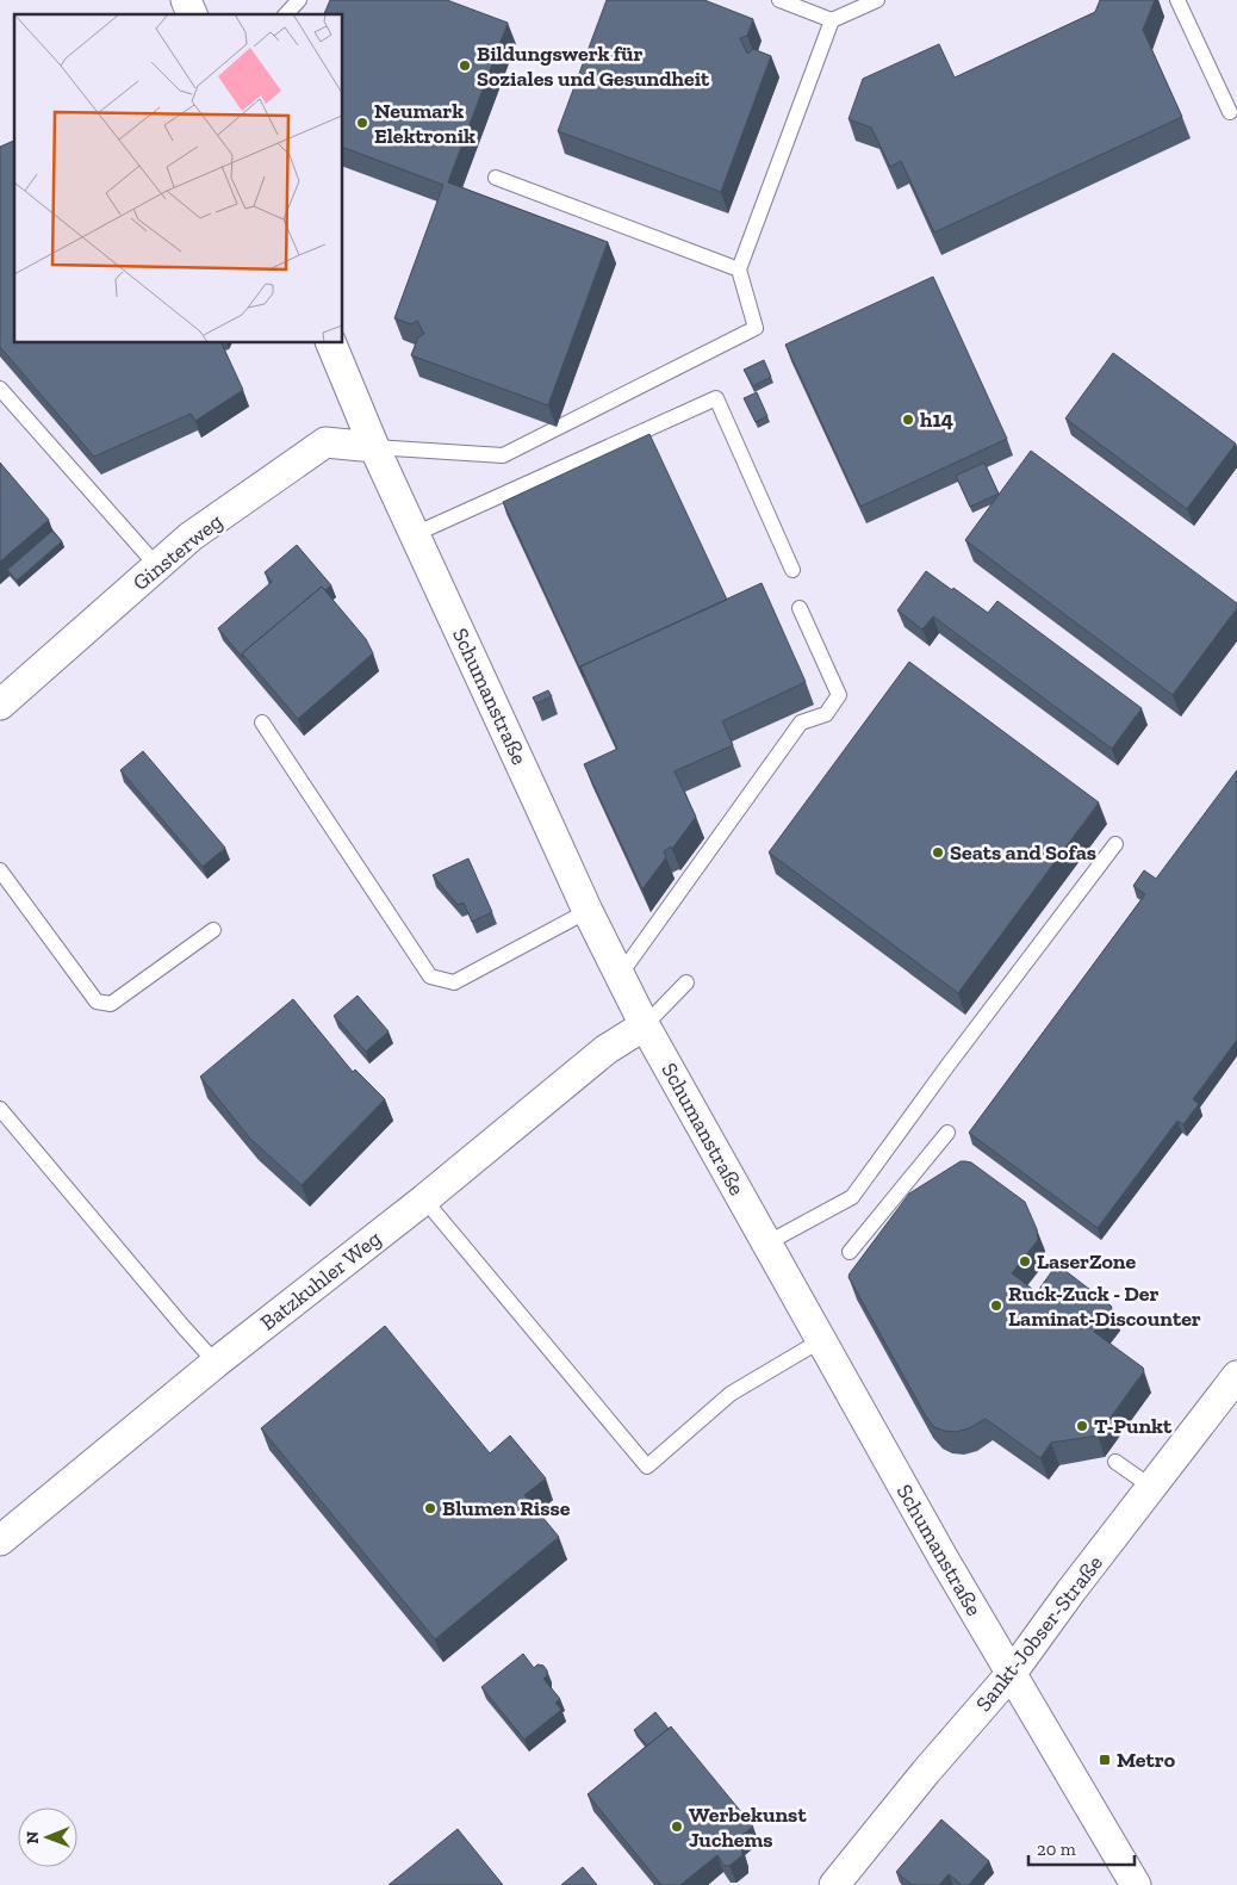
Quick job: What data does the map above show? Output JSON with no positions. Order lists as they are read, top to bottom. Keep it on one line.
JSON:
{"streets":{"street":["Ginsterweg","Schumanstraße","Batzkuhler Weg","Sankt-Jobser-Straße"]},"crossings":[["Ginsterweg","Schumanstraße"],["Schumanstraße","Batzkuhler Weg"],["Schumanstraße","Sankt-Jobser-Straße"]],"places":{"other":["Bildungswerk für Soziales und Gesundheit","Neumark Elektronik","h14","Seats and Sofas","LaserZone","Ruck-Zuck - Der Laminat-Discounter","T-Punkt","Blumen Risse","Werbekunst Juchems"],"transit":["Metro"]},"scale_bar":"20 m","north":"left"}
